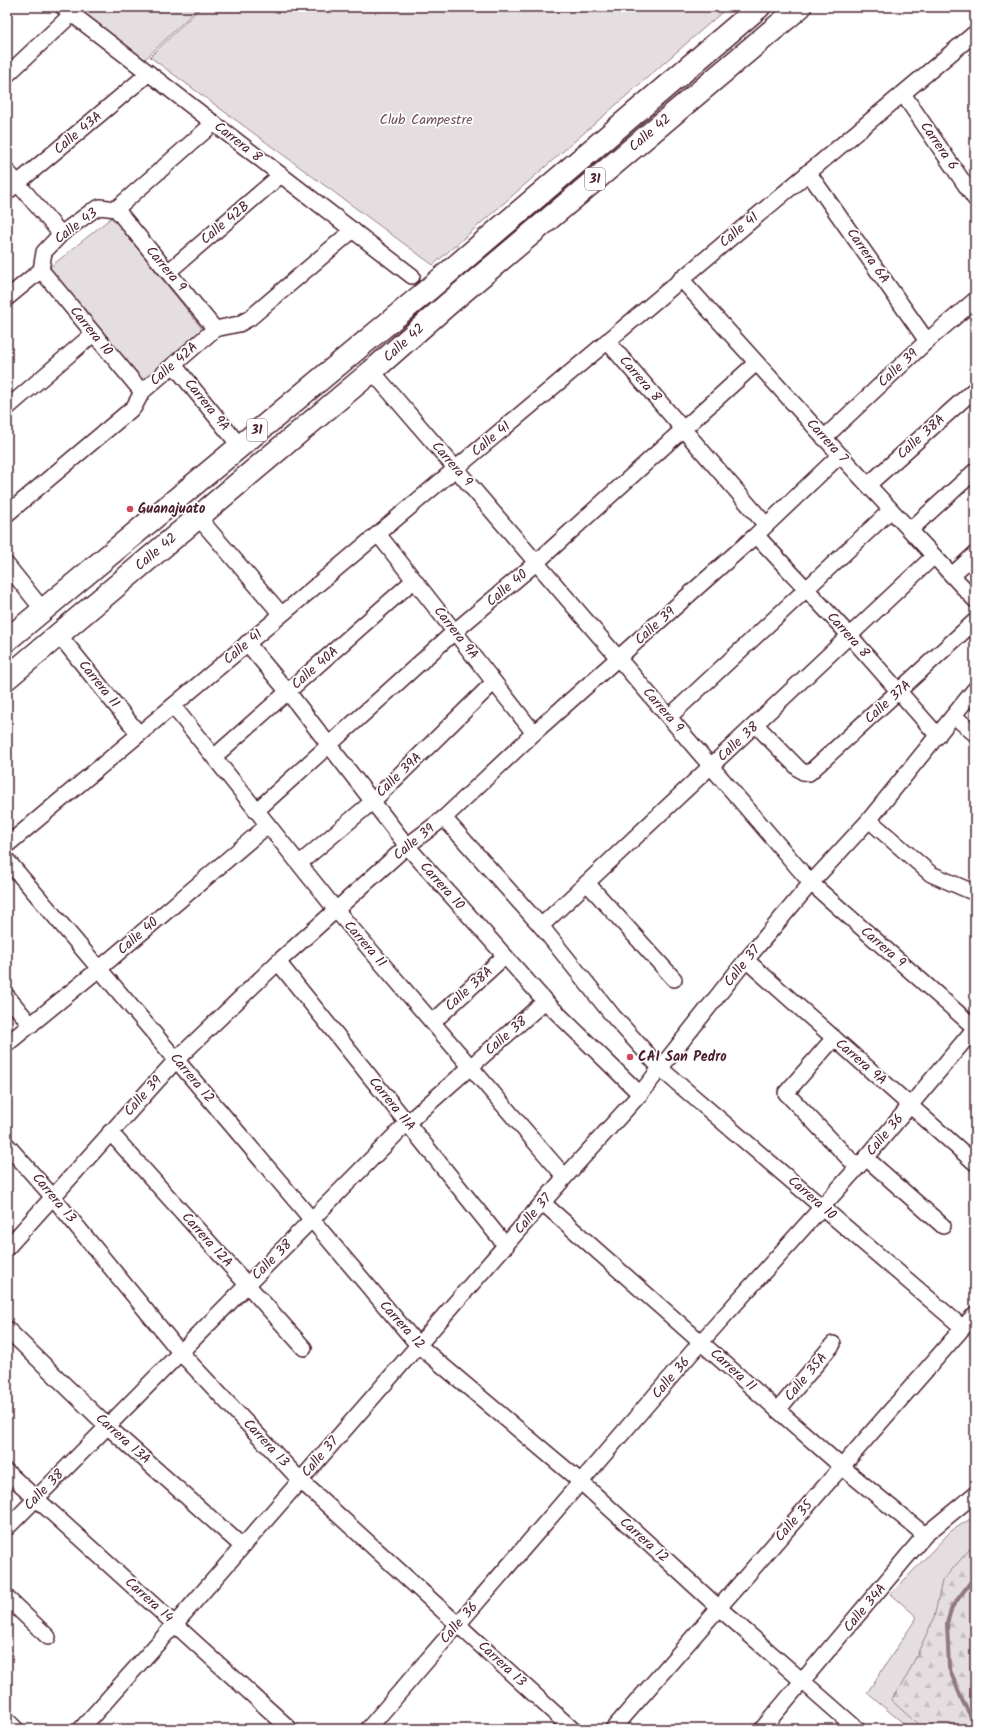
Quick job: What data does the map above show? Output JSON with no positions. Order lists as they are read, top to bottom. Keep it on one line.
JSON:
{"streets":{"main road":["Calle 42","31"],"street":["Calle 43A","Carrera 8","Carrera 6","Calle 42B","Calle 43","Calle 41","Carrera 6A","Carrera 9","Carrera 10","Calle 42A","Calle 39","Carrera 9A","Calle 38A","Carrera 7","Calle 40","Calle 40A","Carrera 11","Calle 37A","Calle 38","Calle 39A","Calle 37","Carrera 12","Carrera 11A","Calle 36","Carrera 13","Carrera 12A","Calle 35A","Carrera 13A","Calle 35","Carrera 14","Calle 34A"]},"crossings":[["Calle 43A","Carrera 8"],["Calle 42","Carrera 9"],["Calle 42","Carrera 9A"],["Calle 42","Carrera 11"],["Carrera 8","Calle 42B"],["Carrera 8","Calle 43"],["Carrera 8","Calle 41"],["Carrera 8","Calle 42A"],["Carrera 8","Calle 39"],["Carrera 8","Calle 40"],["Carrera 8","Calle 37A"],["Carrera 8","Calle 38"],["Carrera 8","Calle 37"],["Carrera 6","Calle 41"],["Calle 42B","Carrera 9"],["Calle 43","Carrera 9"],["Calle 43","Carrera 10"],["Calle 41","Carrera 6A"],["Calle 41","Carrera 9"],["Calle 41","Carrera 10"],["Calle 41","Carrera 9A"],["Calle 41","Carrera 7"],["Calle 41","Carrera 11"],["Carrera 6A","Calle 39"],["Carrera 9","Calle 42A"],["Carrera 9","Calle 39"],["Carrera 9","Calle 40"],["Carrera 9","Calle 38"],["Carrera 9","Calle 37"],["Carrera 9","Calle 36"],["Carrera 10","Calle 42A"],["Carrera 10","Calle 39"],["Carrera 10","Calle 38A"],["Carrera 10","Calle 40"],["Carrera 10","Calle 40A"],["Carrera 10","Calle 38"],["Carrera 10","Calle 39A"],["Carrera 10","Calle 37"],["Carrera 10","Calle 36"],["Carrera 10","Calle 35"],["Calle 42A","Carrera 9A"],["Calle 39","Carrera 9A"],["Calle 39","Carrera 7"],["Calle 39","Carrera 11"],["Calle 39","Carrera 12"],["Calle 39","Carrera 11A"],["Calle 39","Carrera 13"],["Calle 39","Carrera 12A"],["Carrera 9A","Calle 40"],["Carrera 9A","Calle 40A"],["Carrera 9A","Calle 39A"],["Carrera 9A","Calle 37"],["Carrera 9A","Calle 36"],["Calle 38A","Carrera 7"],["Calle 38A","Carrera 11"],["Carrera 7","Calle 40"],["Carrera 7","Calle 38"],["Calle 40","Carrera 11"],["Calle 40","Carrera 12"],["Calle 40A","Carrera 11"],["Carrera 11","Calle 38"],["Carrera 11","Calle 39A"],["Carrera 11","Calle 37"],["Carrera 11","Calle 36"],["Carrera 11","Calle 35A"],["Carrera 11","Calle 35"],["Carrera 11","Calle 34A"],["Calle 37A","Calle 38"],["Calle 38","Carrera 12"],["Calle 38","Carrera 11A"],["Calle 38","Carrera 13"],["Calle 38","Carrera 12A"],["Calle 38","Carrera 13A"],["Calle 38","Carrera 14"],["Calle 37","Carrera 12"],["Calle 37","Carrera 11A"],["Calle 37","Carrera 13"],["Calle 37","Carrera 13A"],["Calle 37","Carrera 14"],["Carrera 12","Calle 36"],["Carrera 12","Calle 35"],["Carrera 12","Calle 34A"],["Calle 36","Carrera 13"]],"parks":["Club Campestre"],"places":["Guanajuato","CAI San Pedro"]}
